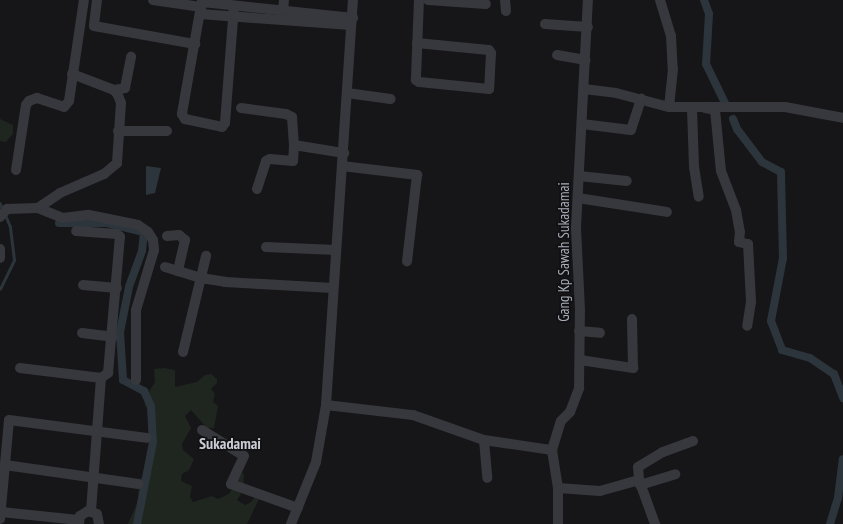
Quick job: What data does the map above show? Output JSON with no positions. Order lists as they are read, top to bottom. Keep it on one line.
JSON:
{"streets":{"street":["Gang Kp Sawah Sukadamai"]},"districts":["Sukadamai"]}
